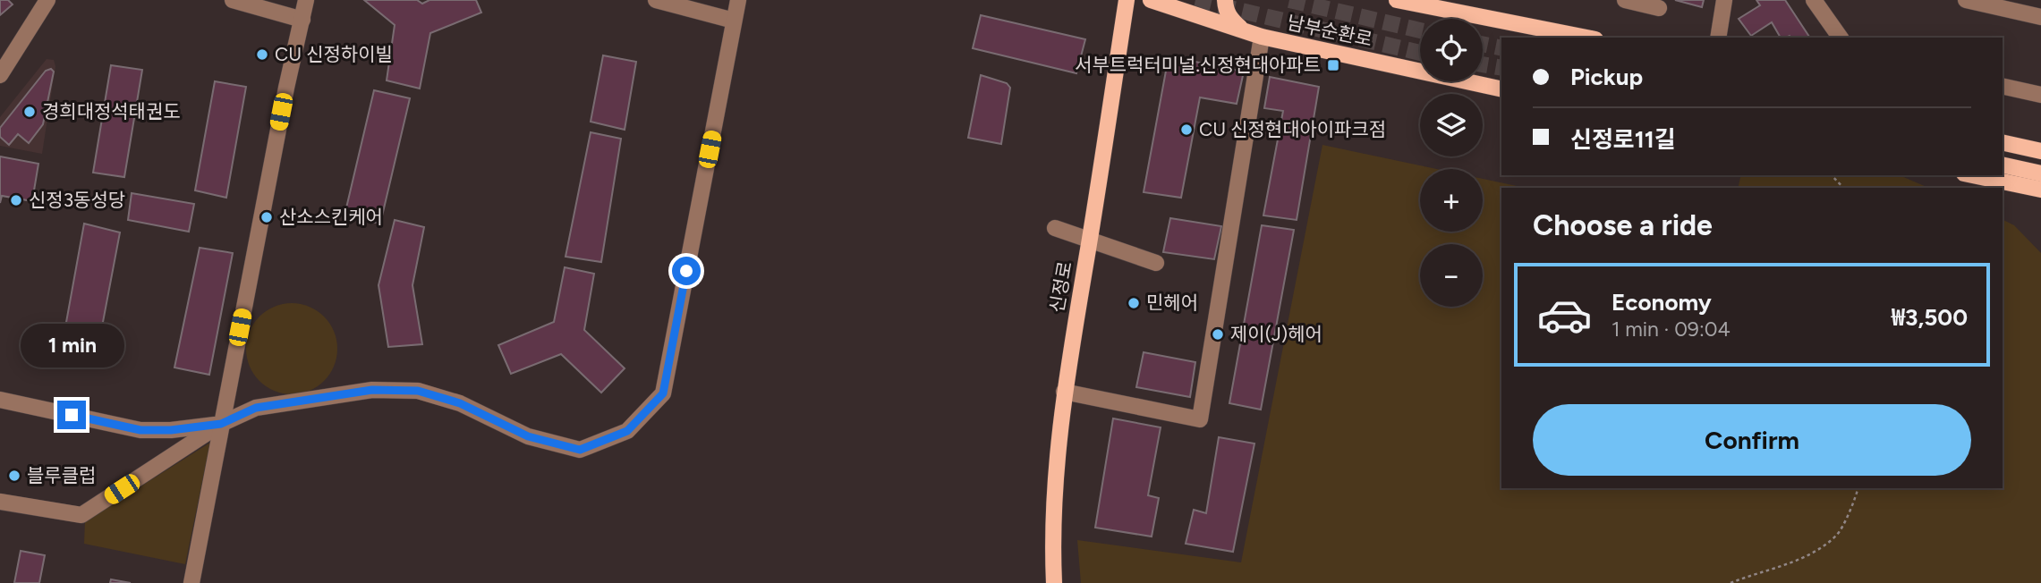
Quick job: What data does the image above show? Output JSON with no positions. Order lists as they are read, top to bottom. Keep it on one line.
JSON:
{"streets":{"main road":["남부순환로","신정로"]},"places":{"other":["CU 신정하이빌","경희대정석태권도","CU 신정현대아이파크점","신정3동성당","산소스킨케어","민헤어","제이(J)헤어","블루클럽"],"transit":["서부트럭터미널.신정현대아파트"]},"page":{"map_buttons":["+","−"],"banner":["Pickup","신정로11길"],"heading":"Choose a ride","list":[{"name":"Economy","note":"1 min · 09:04","value":"₩3,500"}],"bubble":"1 min","buttons":"Confirm"}}
